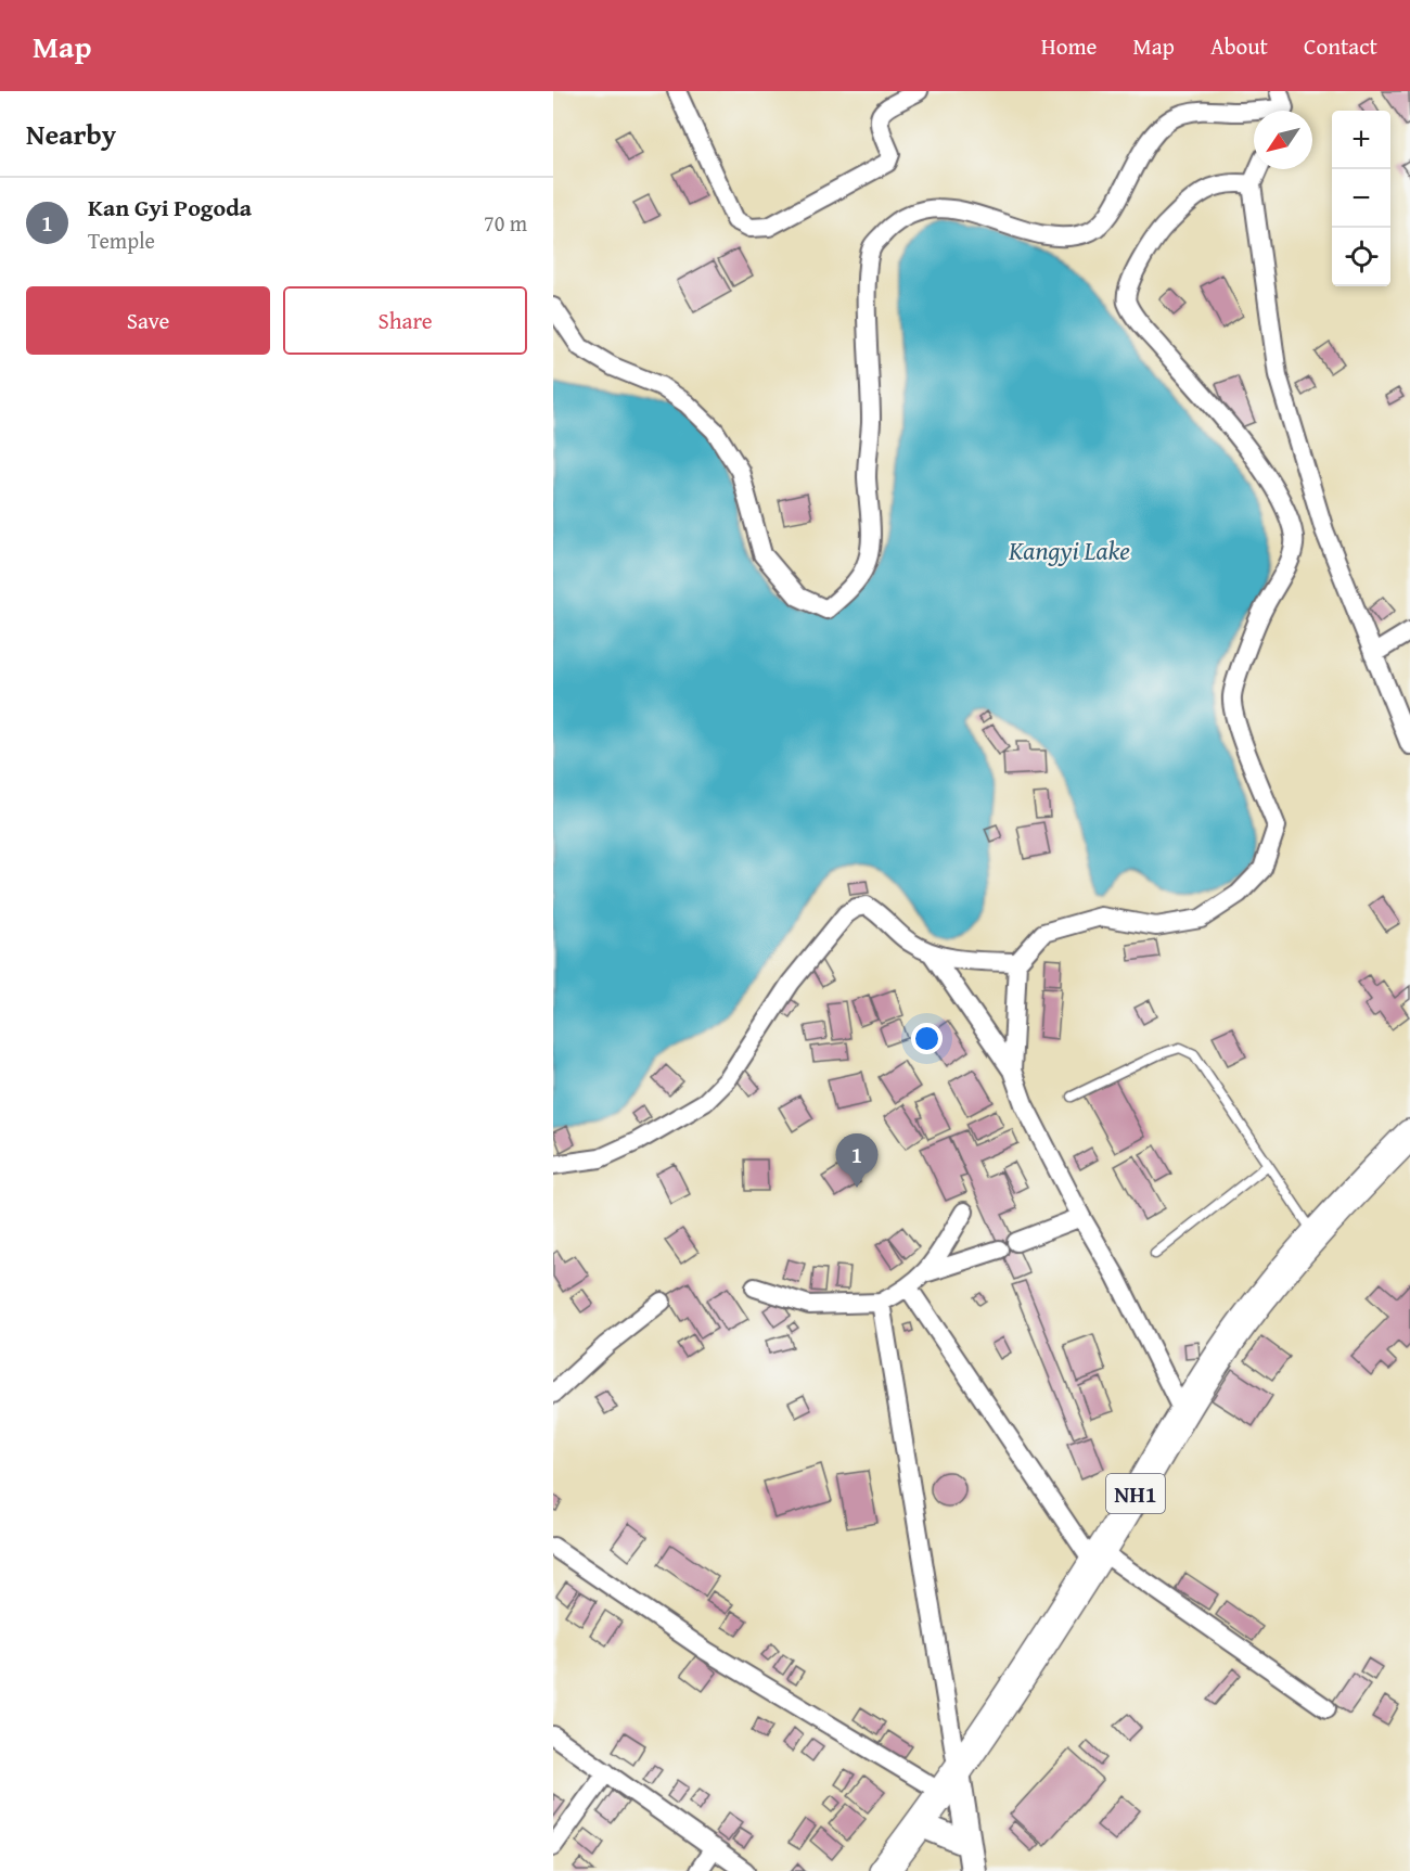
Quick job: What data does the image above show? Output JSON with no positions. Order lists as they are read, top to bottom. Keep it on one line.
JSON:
{"streets":{"highway":["NH1"]},"water":["Kangyi Lake"],"north":"bottom left","page":{"header":"Map","nav":["Home","Map","About","Contact"],"heading":"Nearby","map_buttons":["+","−"],"list":[{"mark":"1","name":"Kan Gyi Pogoda","note":"Temple","value":"70 m"}],"buttons":["Save","Share"],"pins":"1"}}
